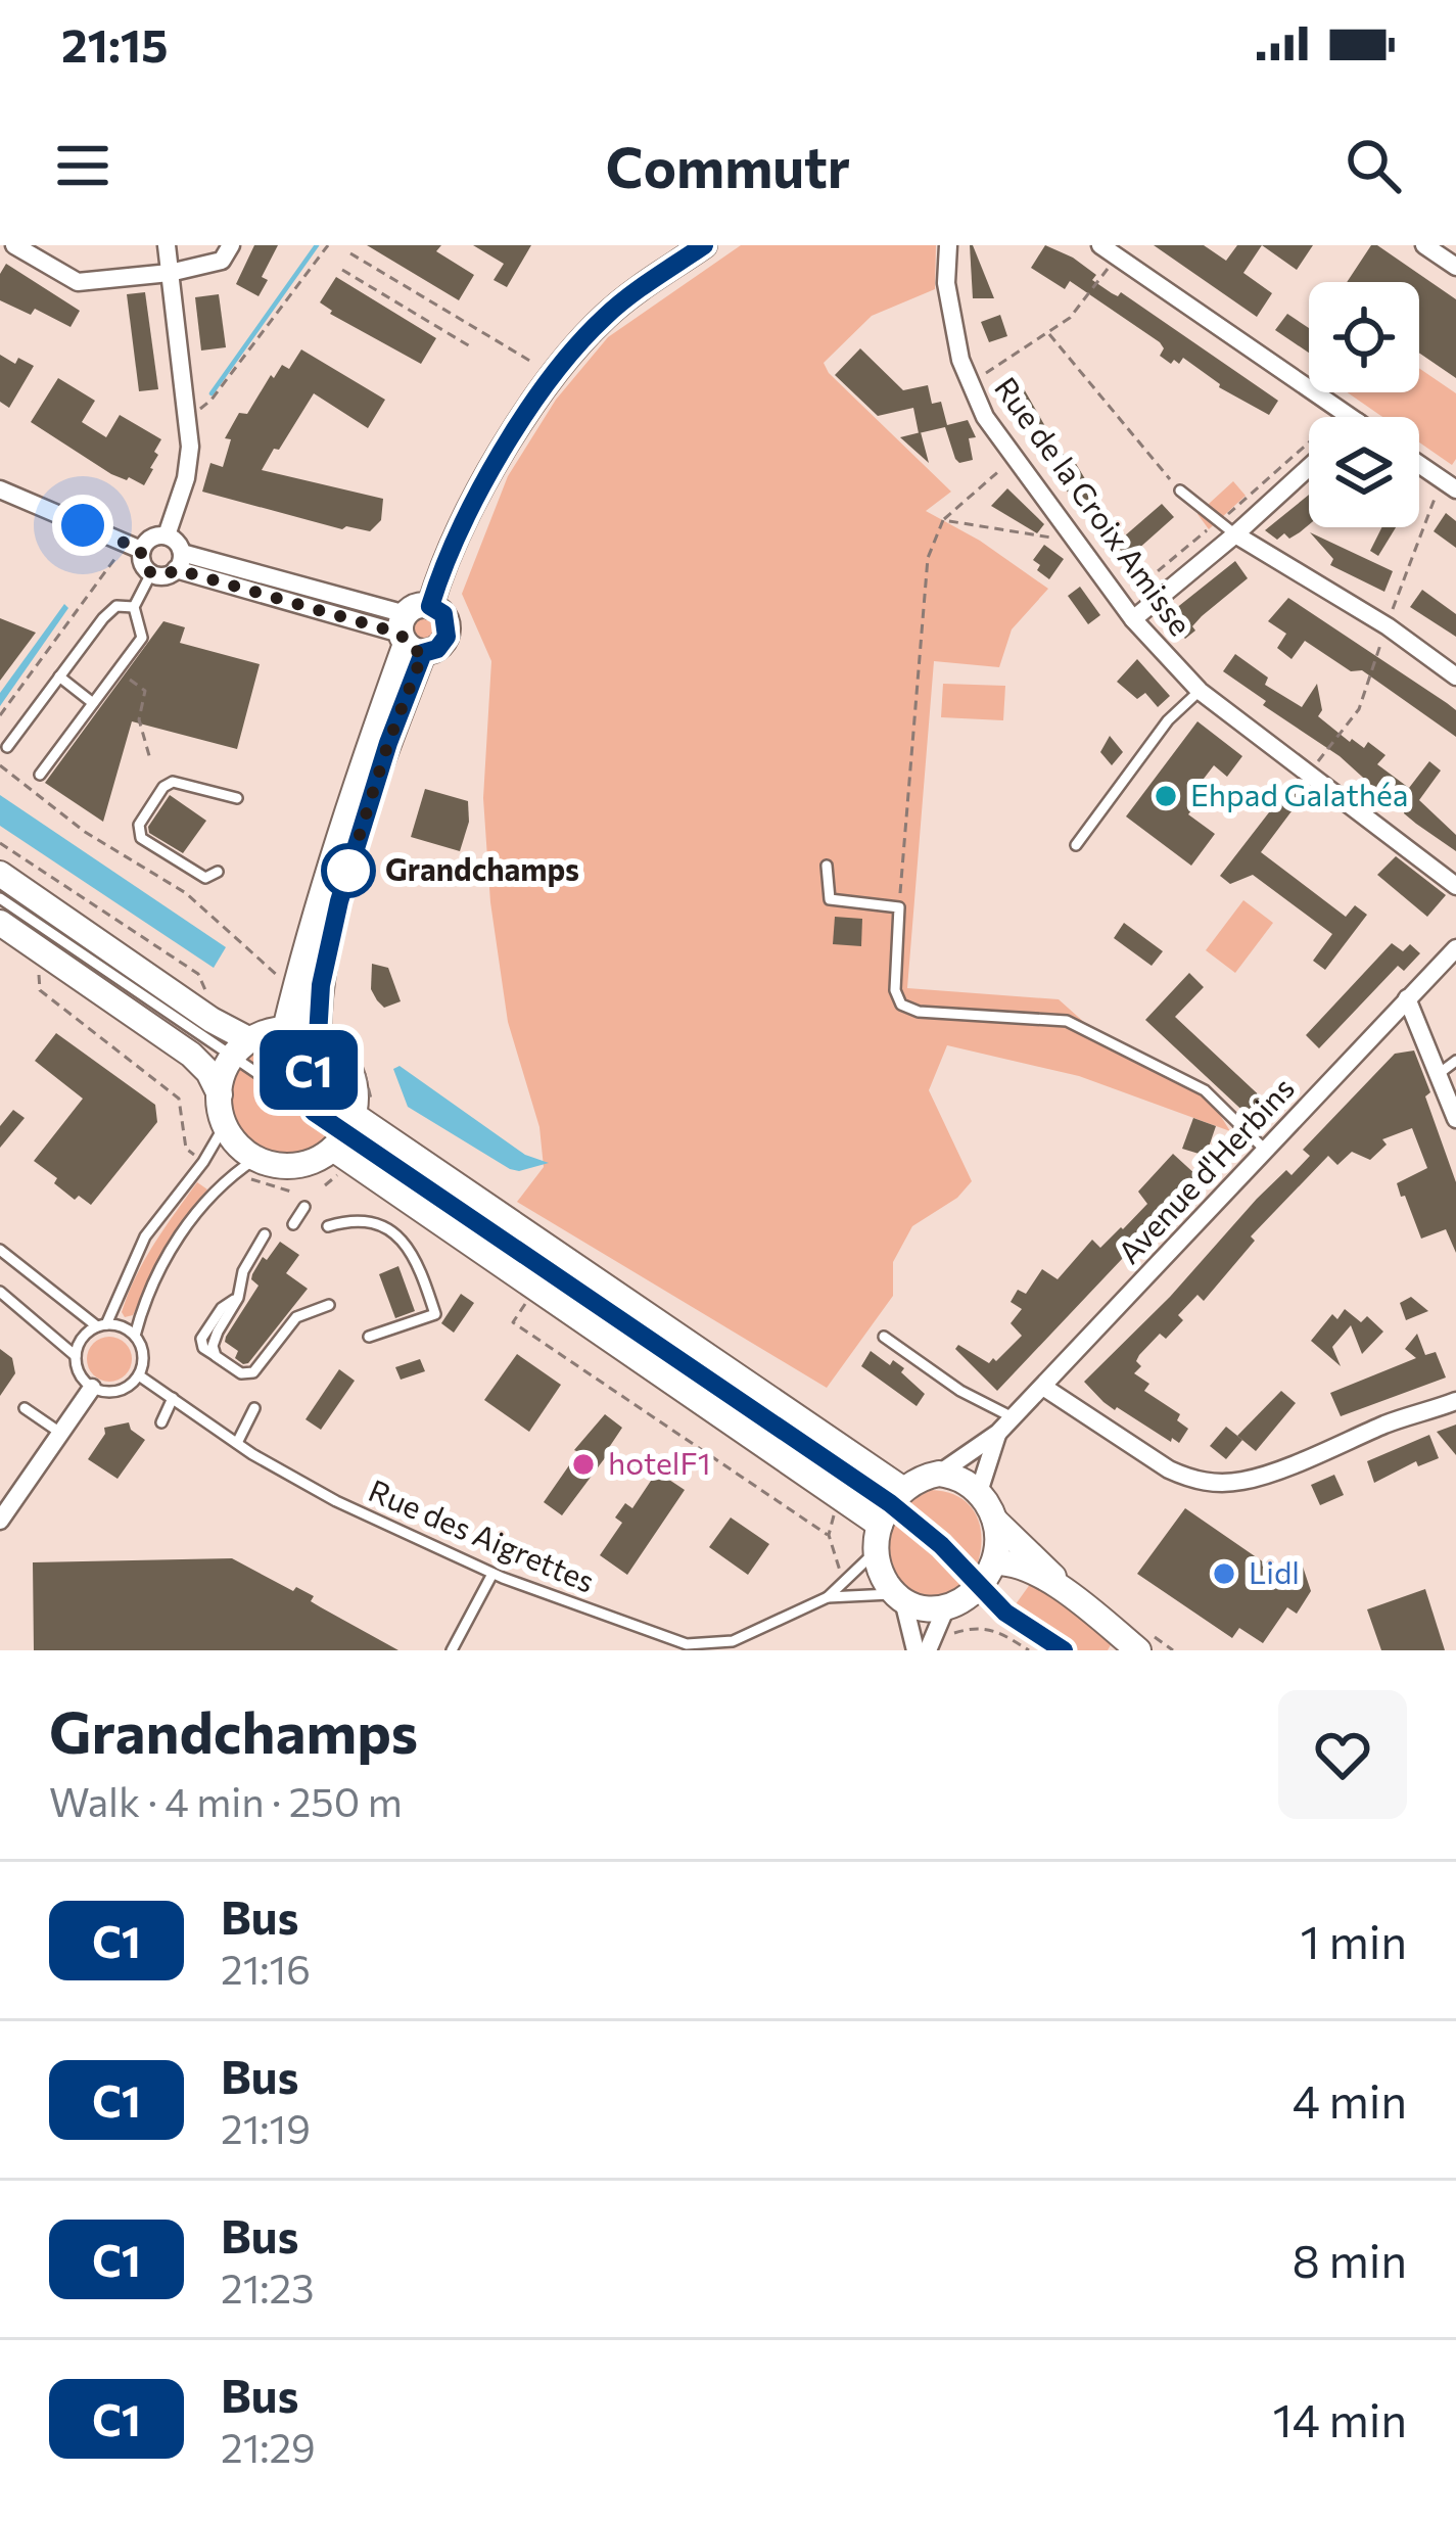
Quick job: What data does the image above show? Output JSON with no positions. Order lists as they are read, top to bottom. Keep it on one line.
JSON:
{"streets":{"street":["Rue de la Croix Amisse","Avenue d'Herbins"],"lane":["Rue des Aigrettes"]},"places":["Ehpad Galathéa","Grandchamps","hotelF1","Lidl"],"lines":["bus line C1"],"page":{"status":"21:15","header":"Commutr","on_map":"C1","heading":["Grandchamps","Walk · 4 min · 250 m"],"list":[{"mark":"C1","name":"Bus","note":"21:16","value":"1 min"},{"mark":"C1","name":"Bus","note":"21:19","value":"4 min"},{"mark":"C1","name":"Bus","note":"21:23","value":"8 min"},{"mark":"C1","name":"Bus","note":"21:29","value":"14 min"}]}}
